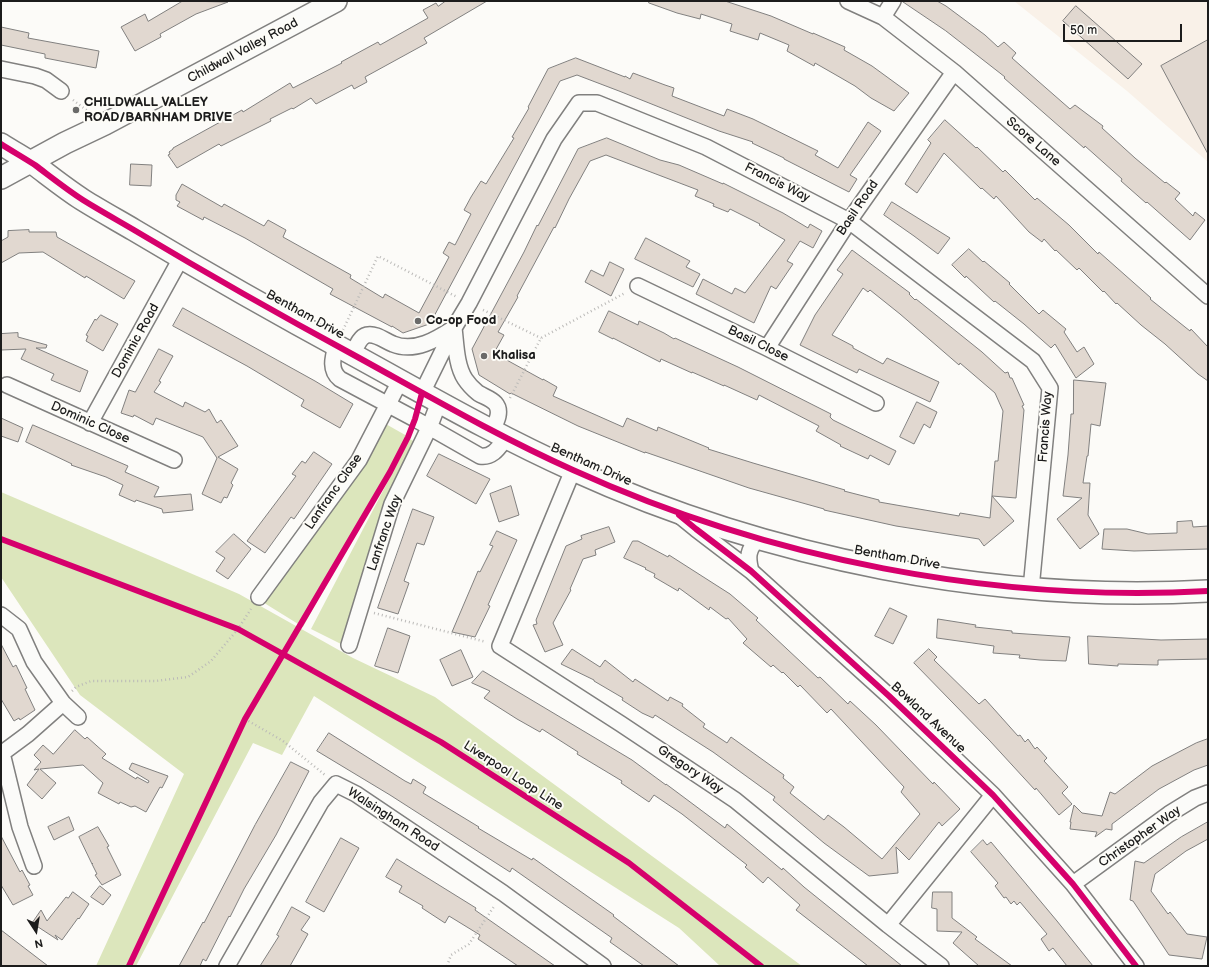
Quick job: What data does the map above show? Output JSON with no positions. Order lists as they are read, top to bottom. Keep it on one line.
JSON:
{"streets":{"street":["Childwall Valley Road","Score Lane","Francis Way","Basil Road","Bentham Drive","Dominic Road","Basil Close","Dominic Close","Lanfranc Close","Lanfranc Way","Bowland Avenue","Gregory Way","Walsingham Road","Christopher Way"],"cycle path":["Liverpool Loop Line"]},"crossings":[["Childwall Valley Road","Bentham Drive"],["Score Lane","Basil Road"],["Francis Way","Basil Road"],["Francis Way","Bentham Drive"],["Francis Way","Lanfranc Way"],["Basil Road","Basil Close"],["Bentham Drive","Dominic Road"],["Bentham Drive","Lanfranc Close"],["Bentham Drive","Lanfranc Way"],["Bentham Drive","Bowland Avenue"],["Dominic Road","Dominic Close"],["Bowland Avenue","Christopher Way"]],"places":["CHILDWALL VALLEY ROAD/BARNHAM DRIVE","Co-op Food","Khalisa"],"scale_bar":"50 m","north":"bottom"}
